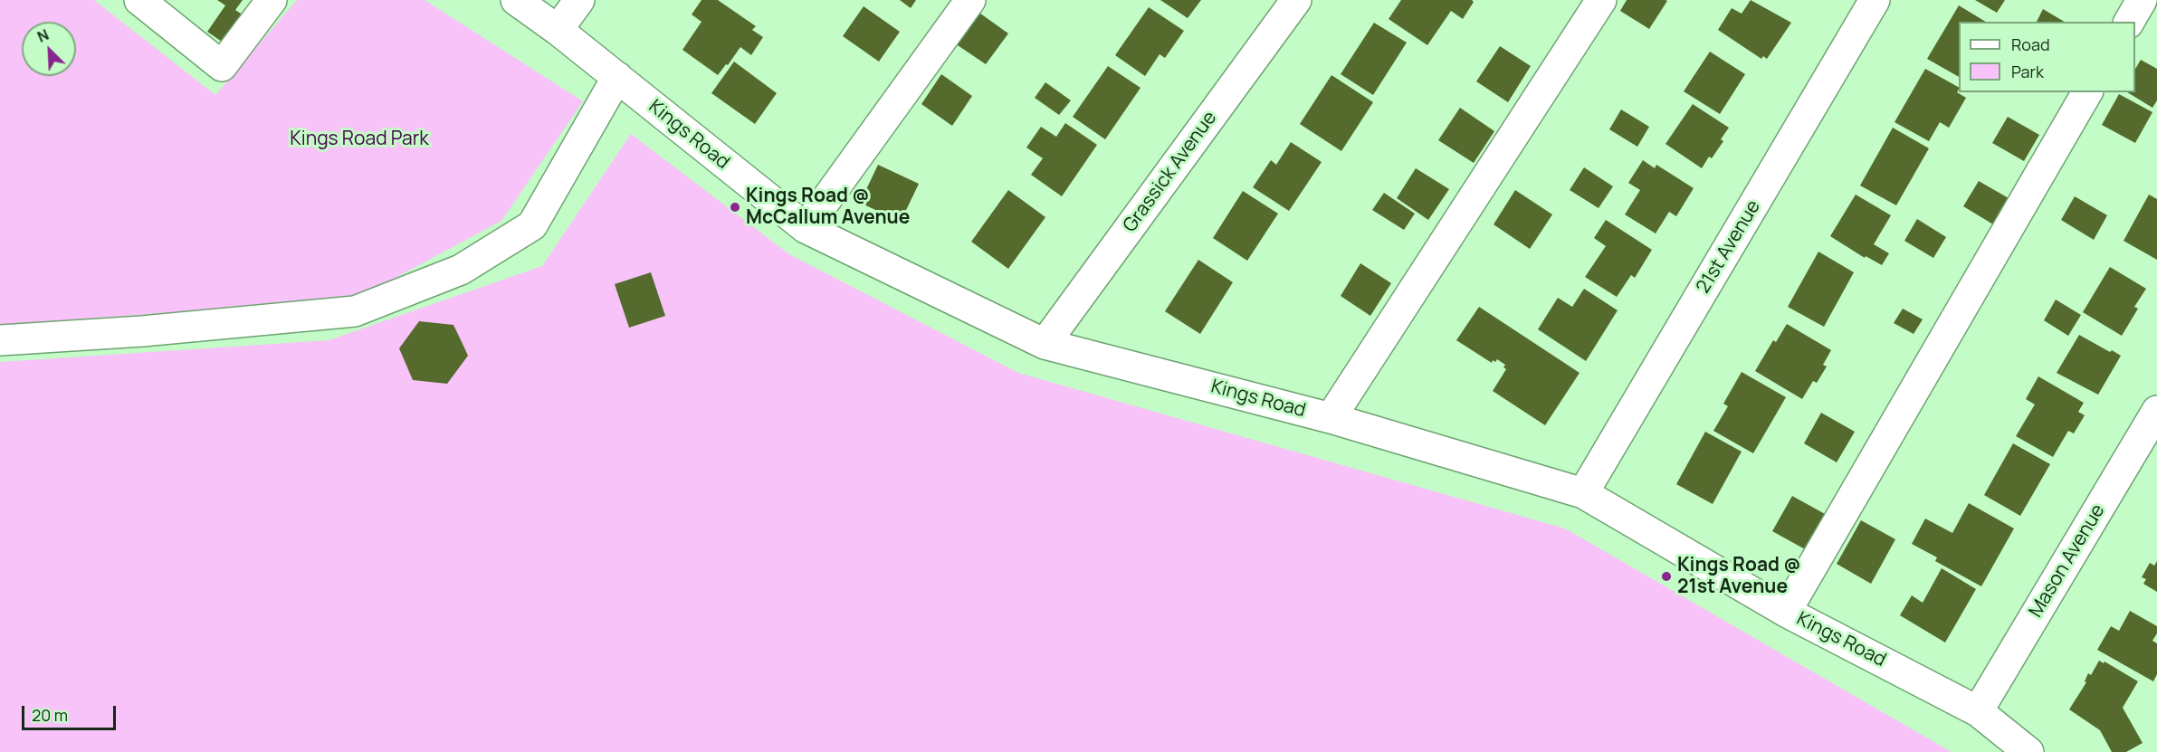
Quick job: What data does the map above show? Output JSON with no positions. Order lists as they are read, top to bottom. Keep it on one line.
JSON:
{"streets":{"street":["Kings Road","Grassick Avenue","21st Avenue","Mason Avenue"]},"crossings":[["Kings Road","Grassick Avenue"],["Kings Road","21st Avenue"],["Kings Road","Mason Avenue"]],"parks":["Kings Road Park"],"places":["Kings Road @ McCallum Avenue","Kings Road @ 21st Avenue"],"legend":["Road","Park"],"scale_bar":"20 m","north":"top left"}
